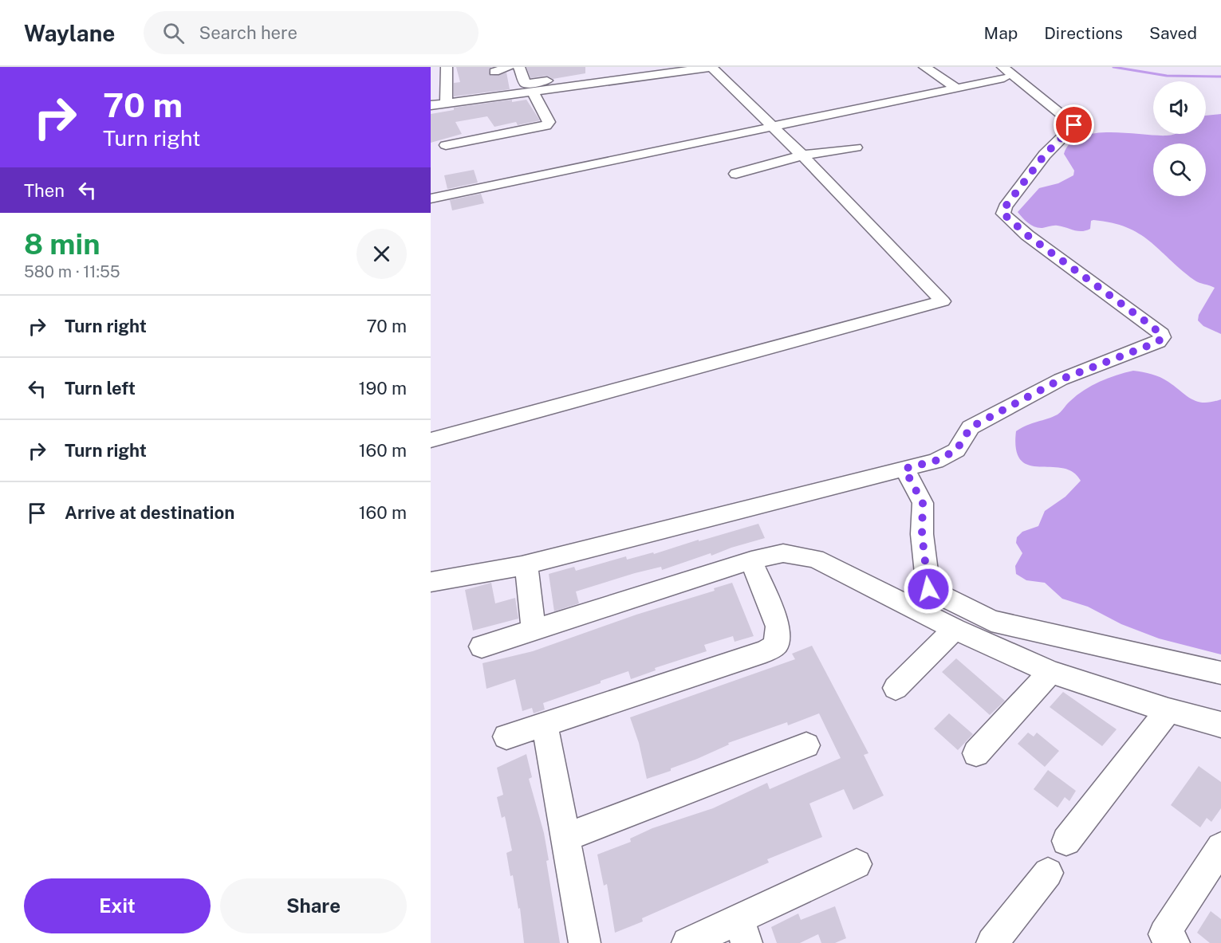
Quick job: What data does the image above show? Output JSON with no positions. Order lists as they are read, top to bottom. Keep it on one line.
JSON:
{"page":{"header":"Waylane","search":"Search here","nav":["Map","Directions","Saved"],"turn":["70 m","Turn right"],"then":"Then","heading":["8 min","580 m · 11:55"],"list":[{"name":"Turn right","value":"70 m"},{"name":"Turn left","value":"190 m"},{"name":"Turn right","value":"160 m"},{"name":"Arrive at destination","value":"160 m"}],"buttons":["Exit","Share"]}}
